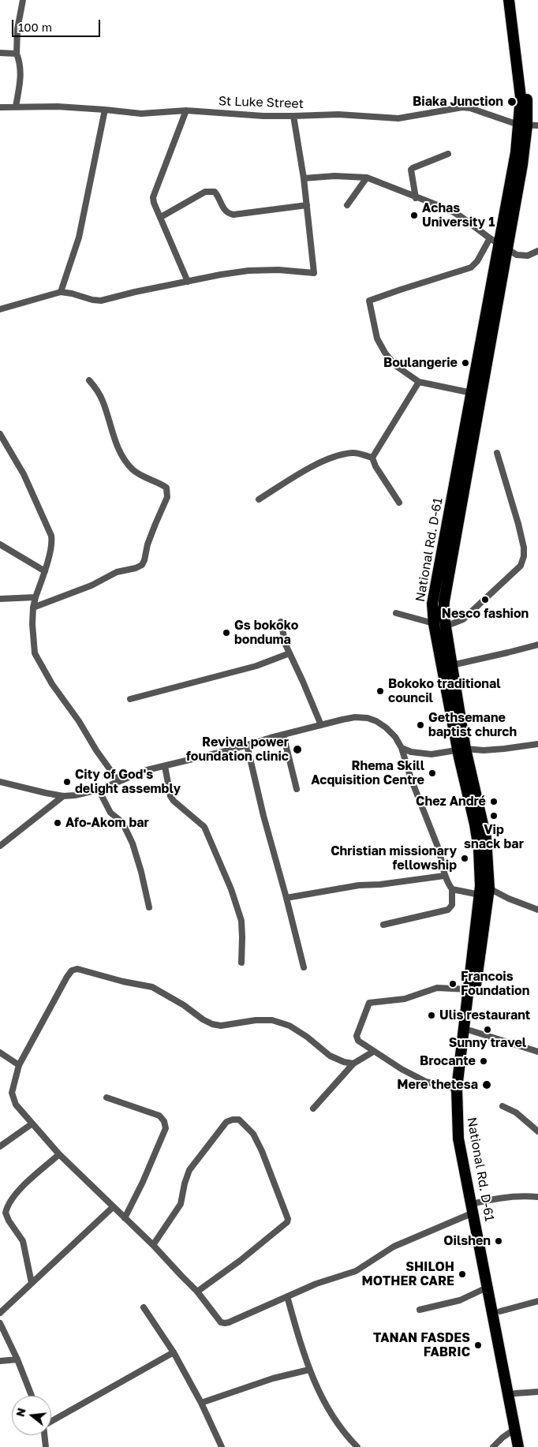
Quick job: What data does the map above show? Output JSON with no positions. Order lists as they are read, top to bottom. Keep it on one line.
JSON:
{"streets":{"highway":["National Rd. D-61"],"street":["St Luke Street"]},"crossings":[["St Luke Street","National Rd. D-61"]],"places":["Biaka Junction","Achas University 1","Boulangerie","Nesco fashion","Gs bokoko bonduma","Bokoko traditional council","Gethsemane baptist church","Revival power foundation clinic","Rhema Skill Acquisition Centre","City of God's delight assembly","Chez André","Vip snack bar","Afo-Akom bar","Christian missionary fellowship","Francois Foundation","Ulis restaurant","Sunny travel","Brocante","Mere thetesa","Oilshen","SHILOH MOTHER CARE","TANAN FASDES FABRIC"],"scale_bar":"100 m","north":"left"}
